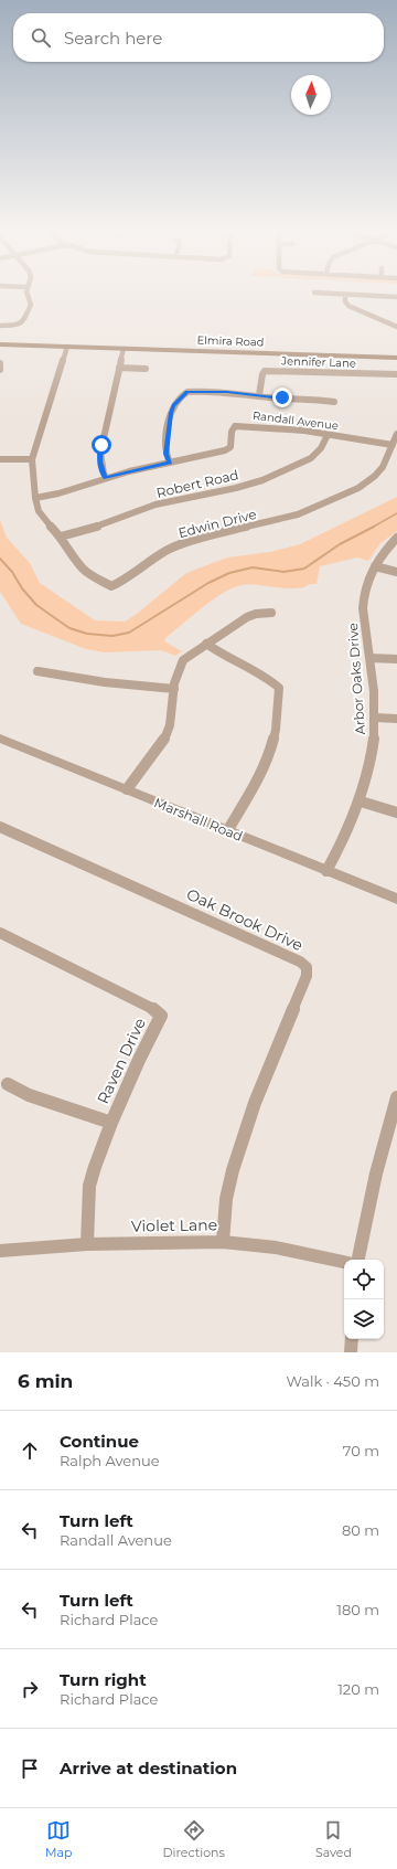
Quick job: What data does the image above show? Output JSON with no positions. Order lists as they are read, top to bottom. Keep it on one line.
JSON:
{"streets":{"main road":["Elmira Road"],"street":["Jennifer Lane","Randall Avenue","Robert Road","Edwin Drive","Arbor Oaks Drive","Marshall Road","Oak Brook Drive","Raven Drive","Violet Lane"]},"crossings":[["Elmira Road","Edwin Drive"],["Randall Avenue","Robert Road"],["Randall Avenue","Edwin Drive"],["Robert Road","Edwin Drive"],["Arbor Oaks Drive","Marshall Road"],["Oak Brook Drive","Violet Lane"],["Raven Drive","Violet Lane"]],"north":"top","page":{"search":"Search here","heading":["6 min","Walk · 450 m"],"list":[["Continue","Ralph Avenue","70 m"],["Turn left","Randall Avenue","80 m"],["Turn left","Richard Place","180 m"],["Turn right","Richard Place","120 m"],"Arrive at destination"],"nav":["Map","Directions","Saved"]}}
